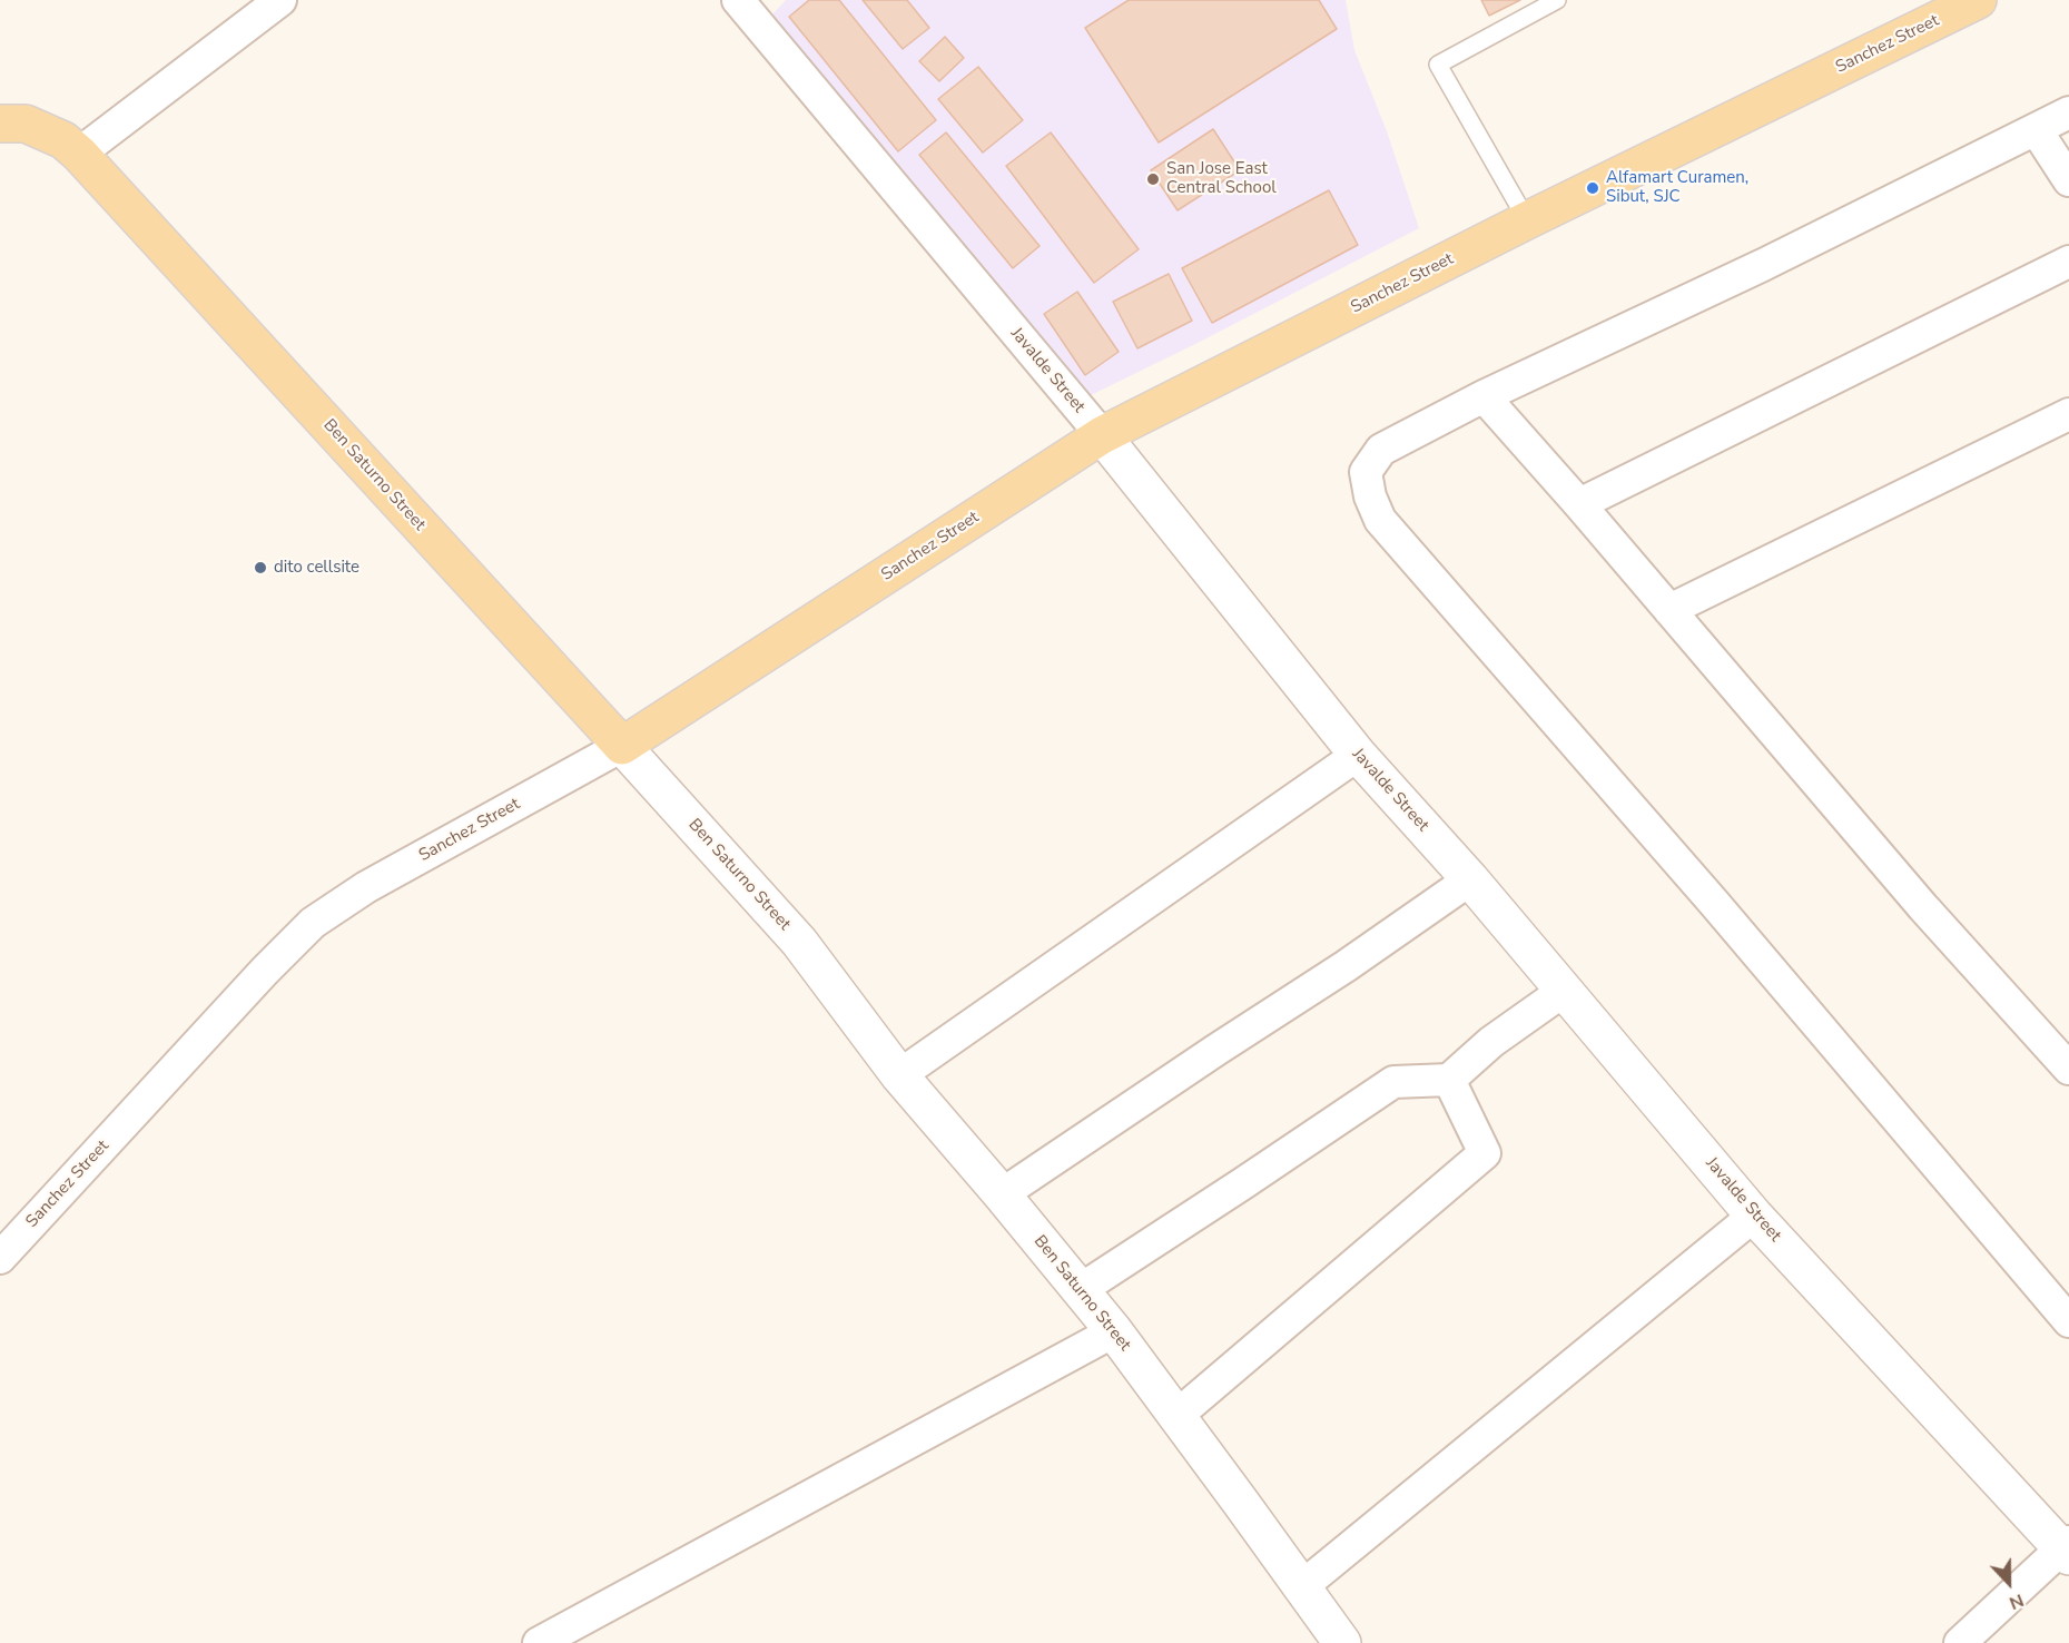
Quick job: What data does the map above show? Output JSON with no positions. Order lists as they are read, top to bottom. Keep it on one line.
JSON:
{"streets":{"main road":["Sanchez Street","Ben Saturno Street"],"street":["Javalde Street"]},"crossings":[["Sanchez Street","Javalde Street"],["Sanchez Street","Ben Saturno Street"]],"places":["San Jose East Central School","Alfamart Curamen, Sibut, SJC","dito cellsite"],"north":"bottom"}
